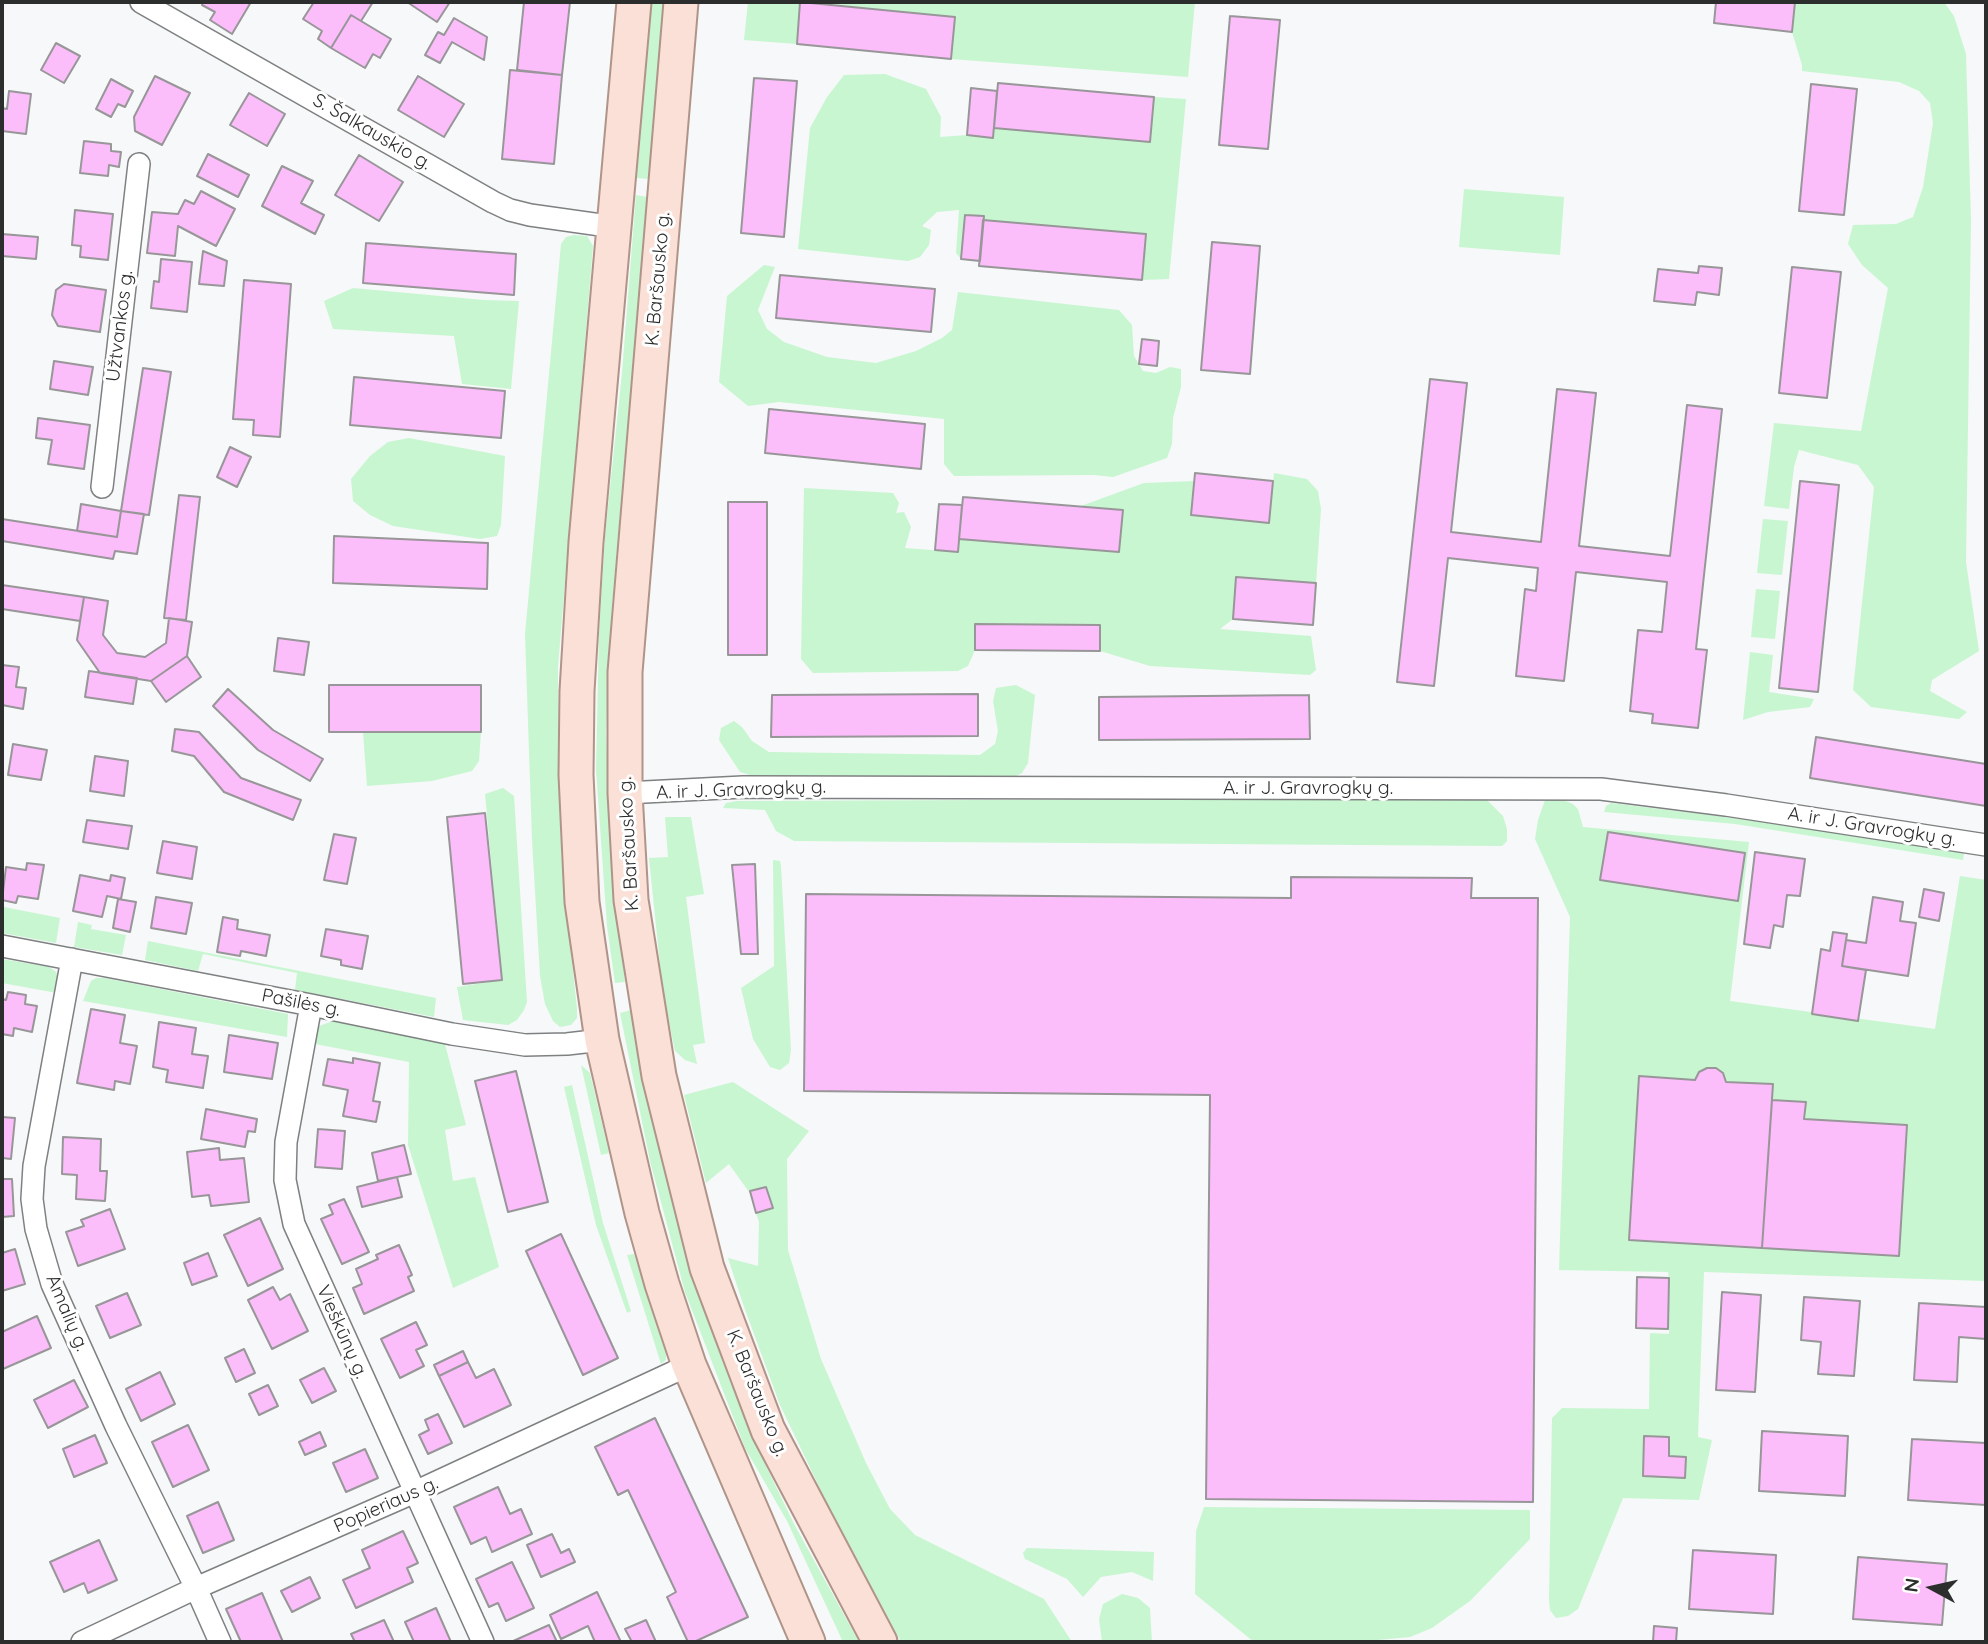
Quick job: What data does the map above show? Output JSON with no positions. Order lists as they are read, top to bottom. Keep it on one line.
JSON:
{"streets":{"main road":["K. Baršausko g."],"street":["S. Šalkauskio g.","Užtvankos g.","A. ir J. Gravrogkų g.","Pašilės g.","Amalių g.","Vieškūnų g.","Popieriaus g."]},"crossings":[["K. Baršausko g.","A. ir J. Gravrogkų g."],["Pašilės g.","Amalių g."],["Pašilės g.","Vieškūnų g."],["Amalių g.","Popieriaus g."],["Vieškūnų g.","Popieriaus g."]],"north":"left"}
